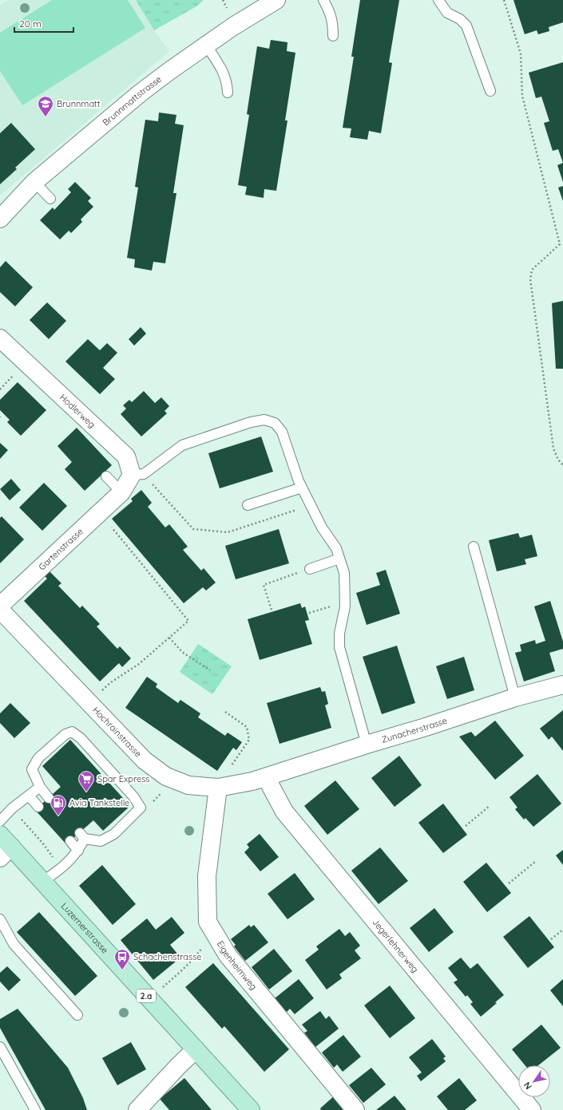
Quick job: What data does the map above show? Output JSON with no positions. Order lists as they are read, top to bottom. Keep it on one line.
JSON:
{"streets":{"main road":["Luzernerstrasse","2.a"],"street":["Brunnmattstrasse","Hodlerweg","Gartenstrasse","Zunacherstrasse","Hochrainstrasse","Jegerlehnerweg","Eigenheimweg"]},"crossings":[["Zunacherstrasse","Hochrainstrasse"],["Zunacherstrasse","Jegerlehnerweg"],["Hochrainstrasse","Jegerlehnerweg"],["Hochrainstrasse","Eigenheimweg"]],"places":{"school or university":["Brunnmatt"],"supermarket":["Spar Express"],"fuel station":["Avia Tankstelle"],"bus stop":["Schachenstrasse"]},"scale_bar":"20 m","north":"bottom left"}
